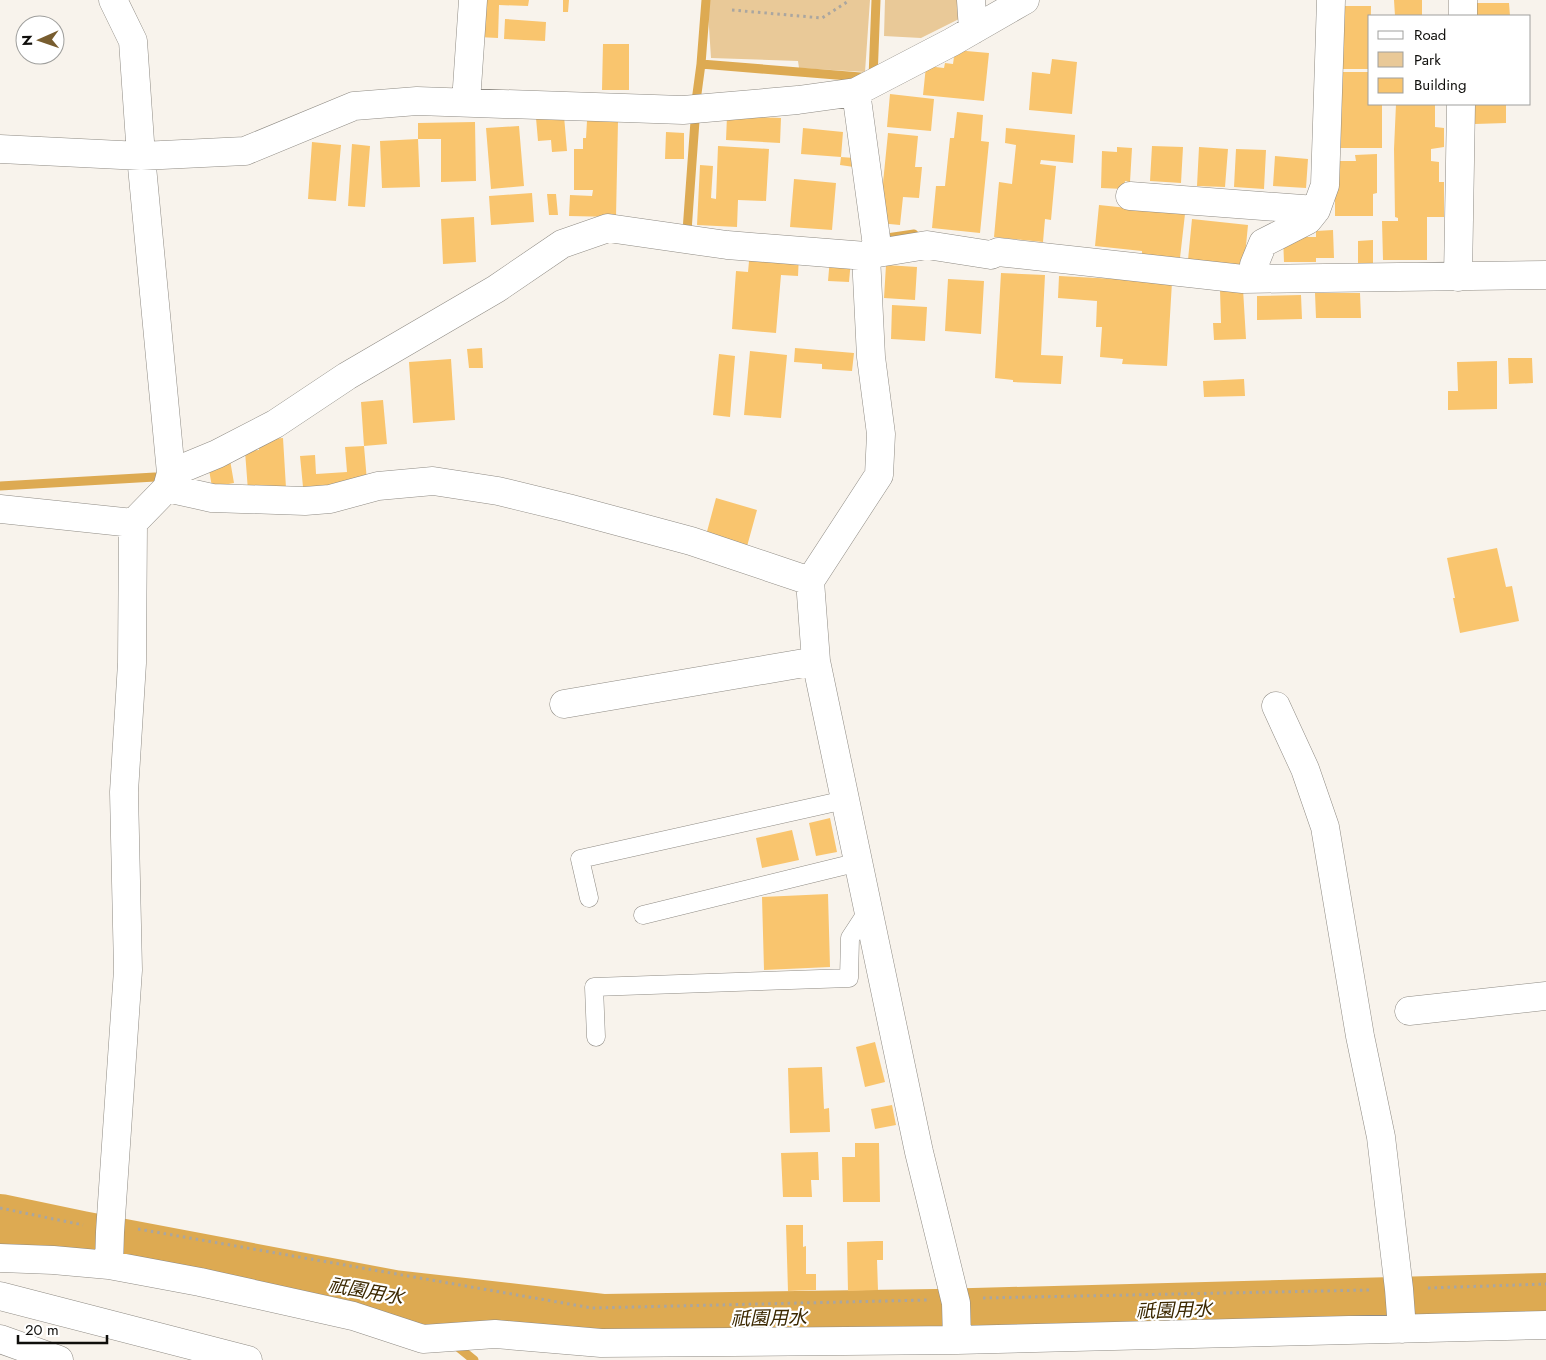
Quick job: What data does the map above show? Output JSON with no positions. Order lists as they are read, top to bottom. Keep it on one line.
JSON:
{"water":["祇園用水"],"legend":["Road","Park","Building"],"scale_bar":"20 m","north":"left"}
